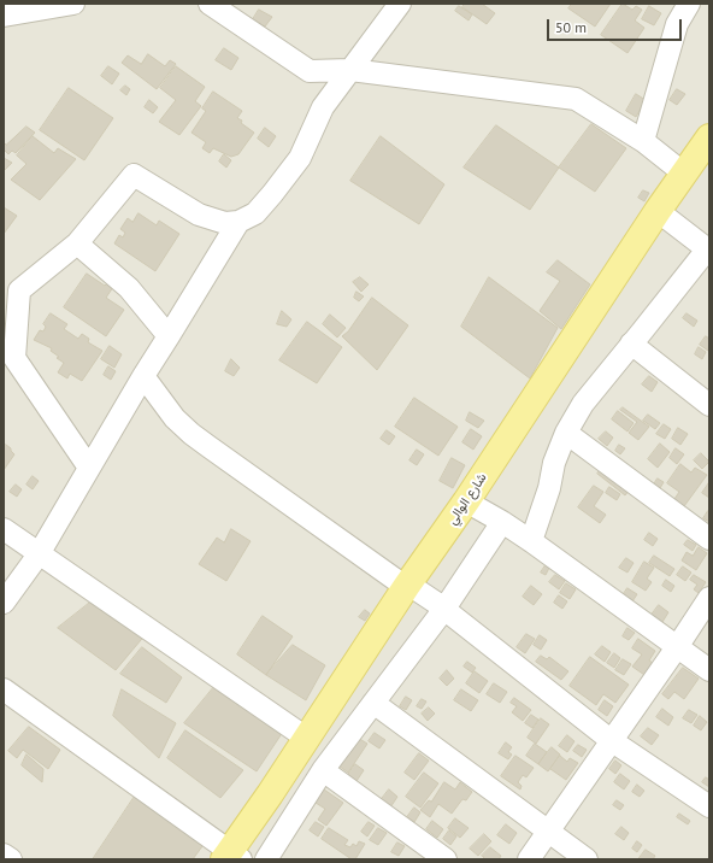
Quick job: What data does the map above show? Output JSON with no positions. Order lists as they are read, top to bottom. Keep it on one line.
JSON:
{"streets":{"main road":["شارع الوالي"]},"scale_bar":"50 m"}
